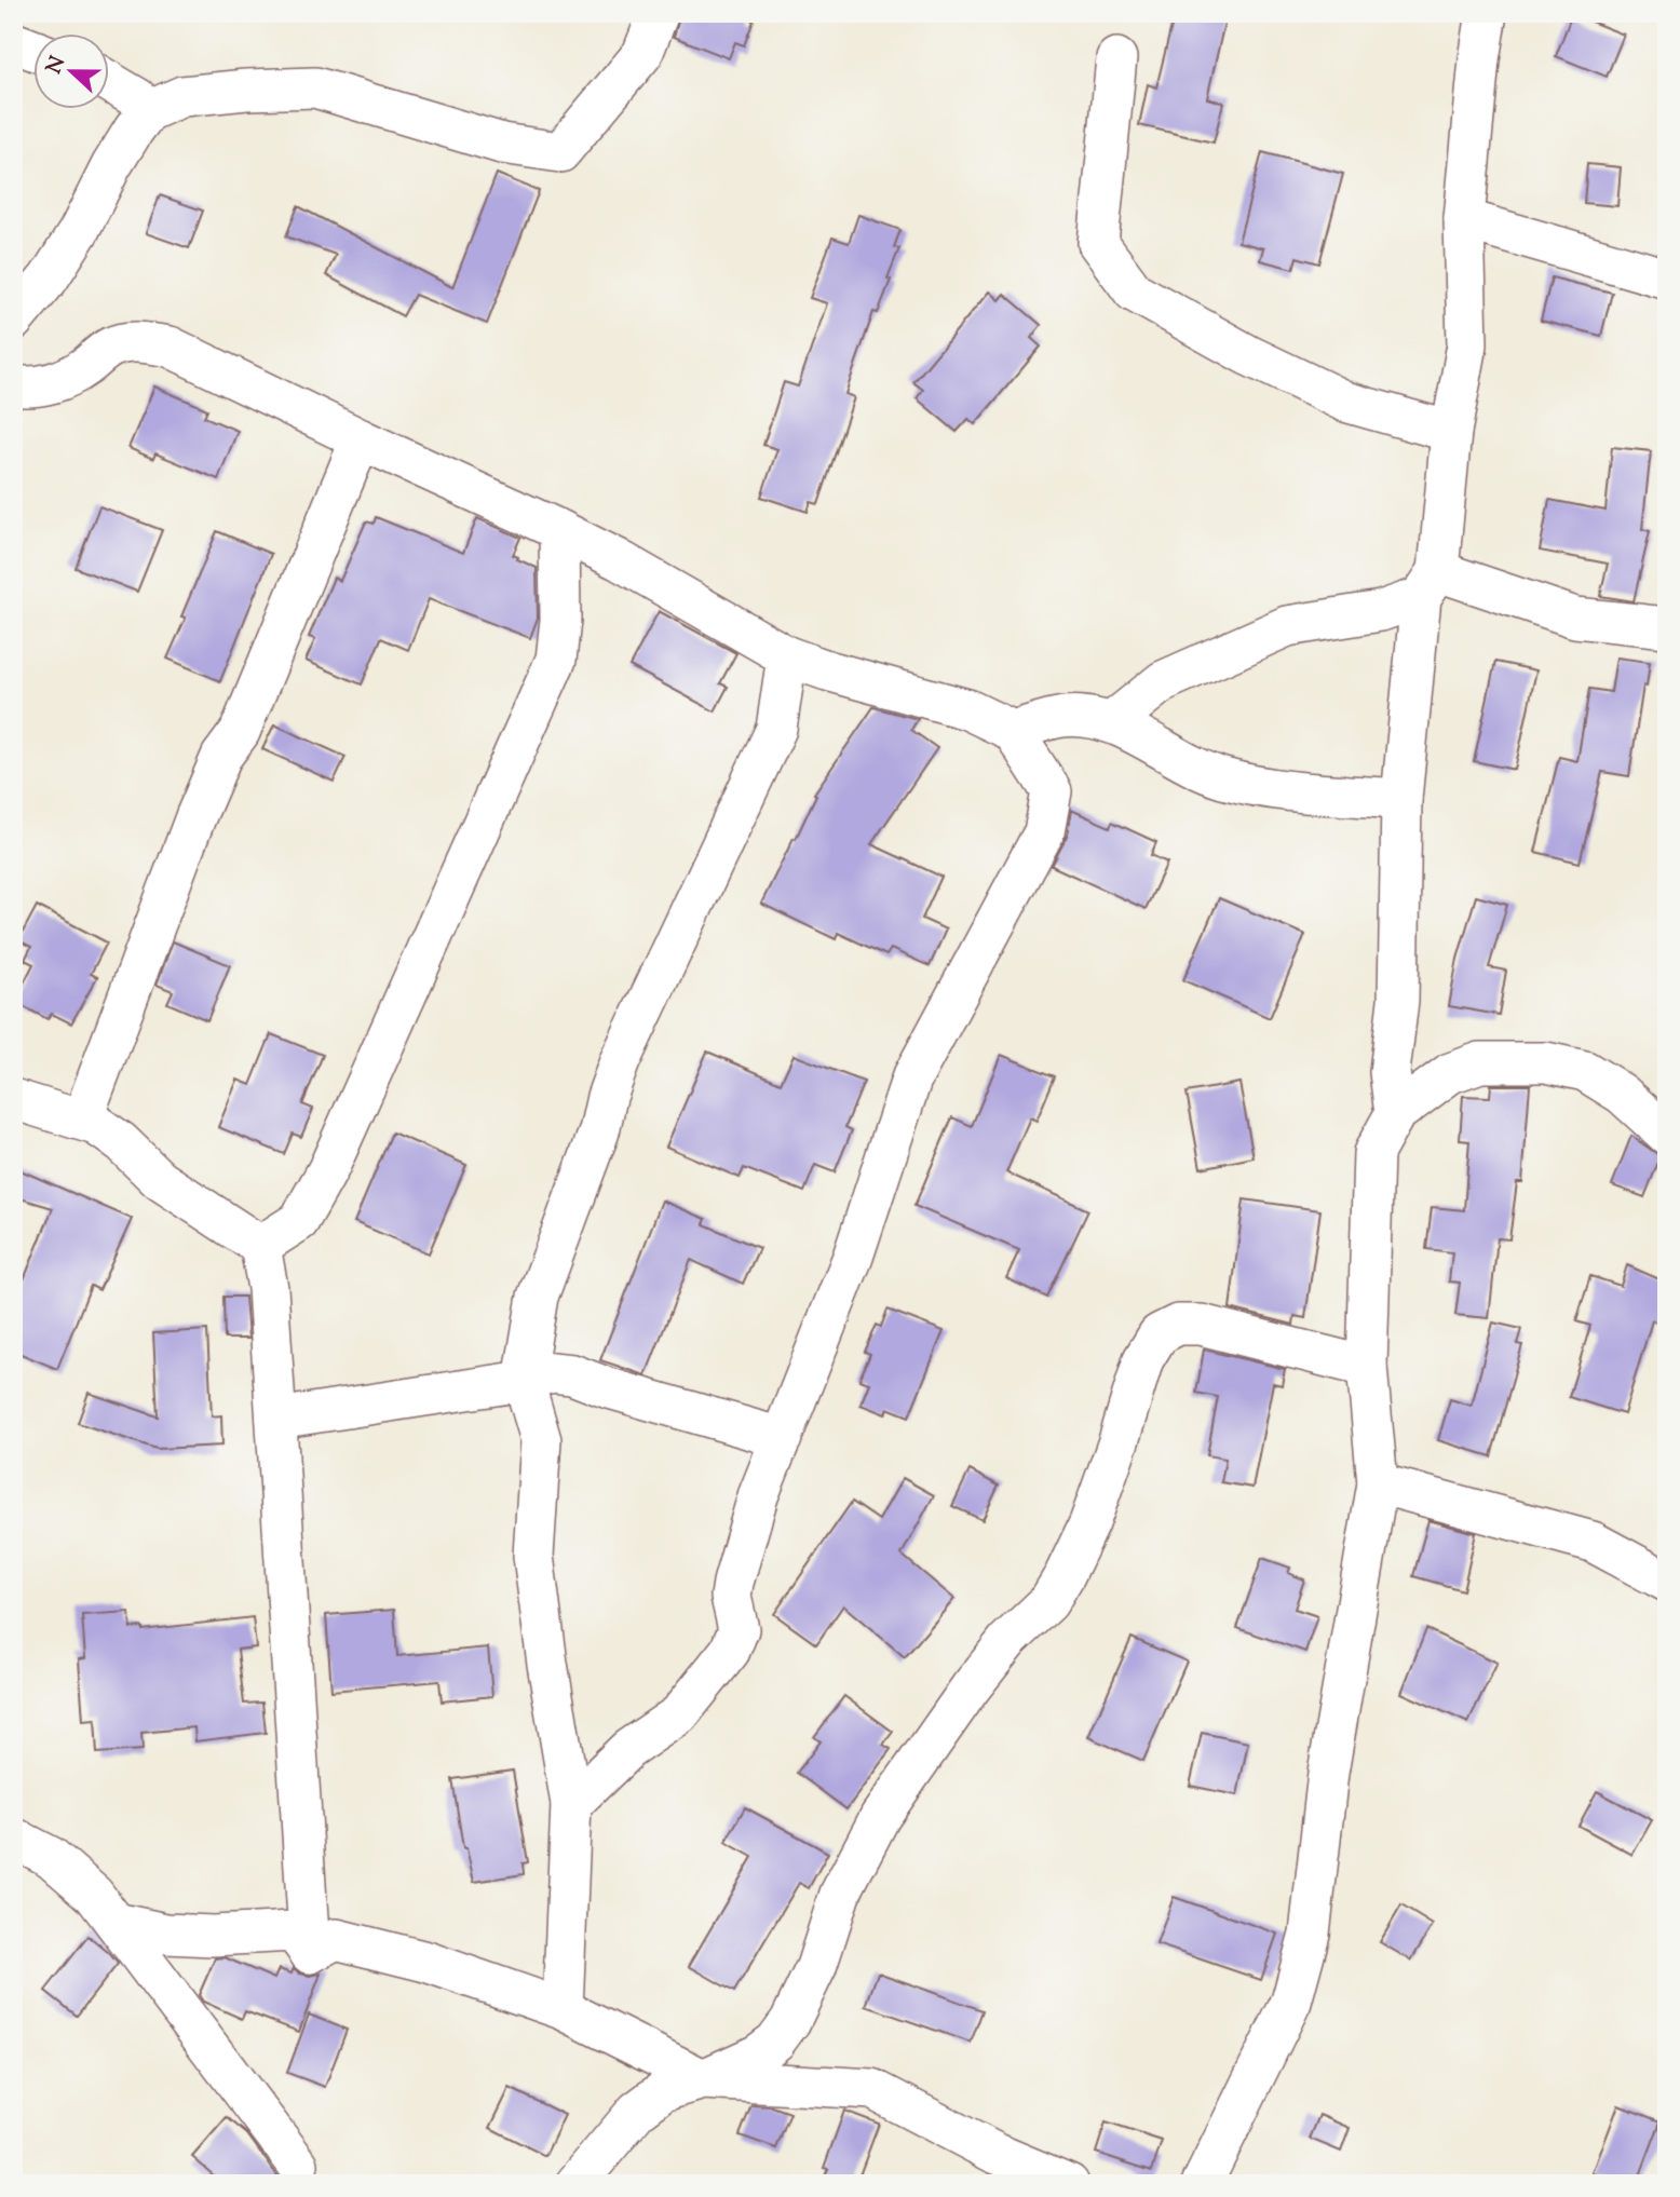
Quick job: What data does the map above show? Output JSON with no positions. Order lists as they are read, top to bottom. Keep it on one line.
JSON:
{"north":"left"}
